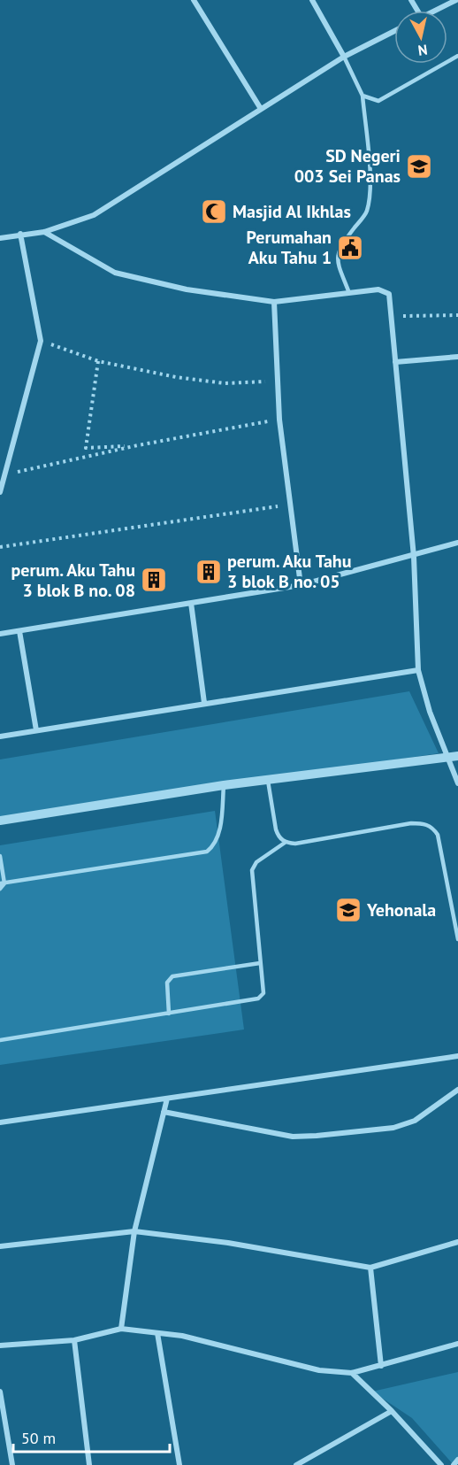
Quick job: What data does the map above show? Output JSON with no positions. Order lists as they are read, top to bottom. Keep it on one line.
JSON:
{"places":{"school or university":["SD Negeri 003 Sei Panas","Yehonala"],"mosque":["Masjid Al Ikhlas"],"public building":["Perumahan Aku Tahu 1"],"building":["perum. Aku Tahu 3 blok B no. 05","perum. Aku Tahu 3 blok B no. 08"]},"scale_bar":"50 m","north":"bottom"}
